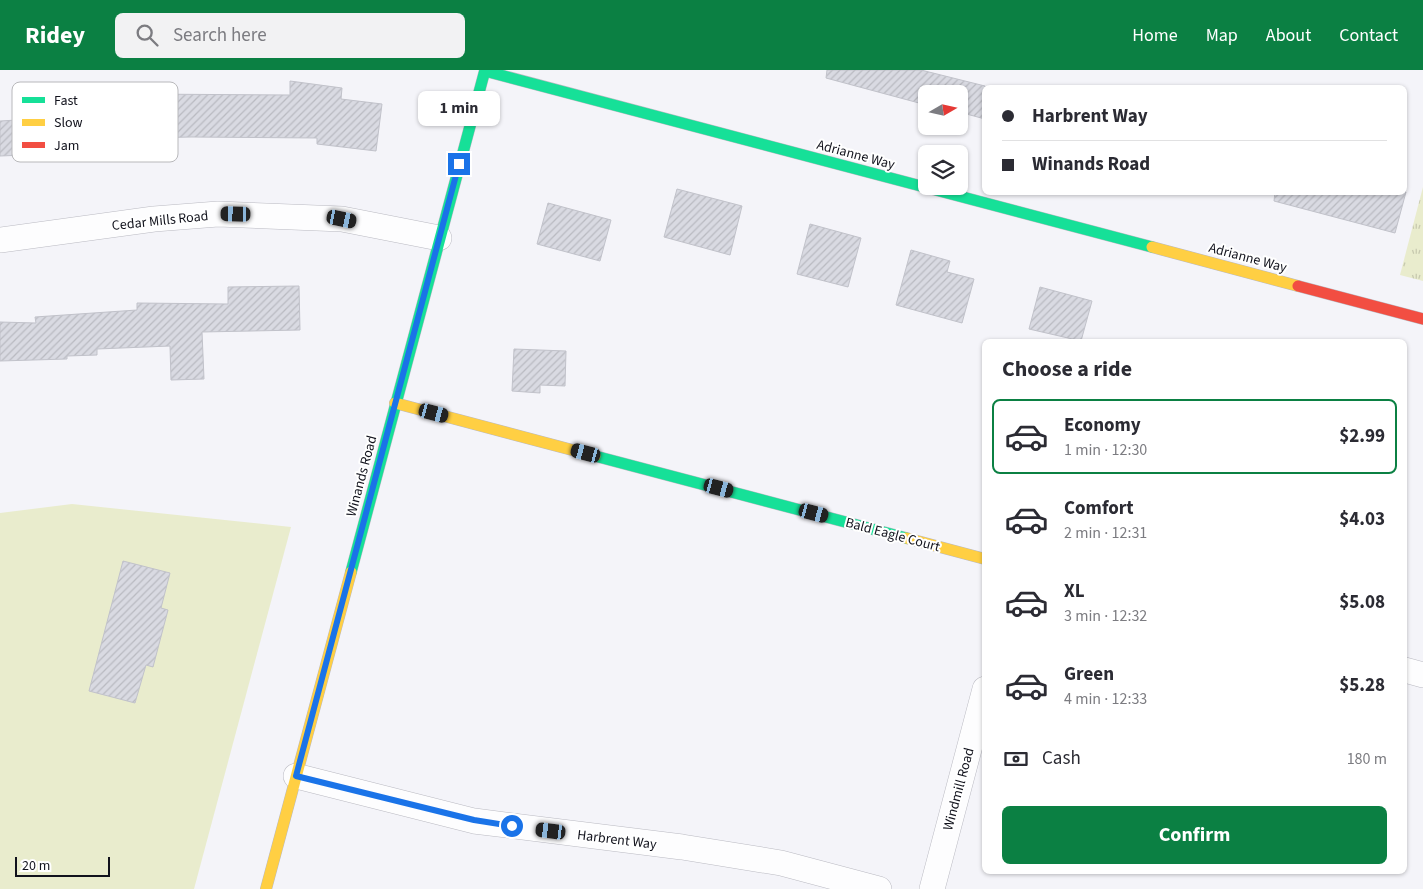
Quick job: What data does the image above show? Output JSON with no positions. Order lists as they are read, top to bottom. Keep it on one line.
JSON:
{"streets":{"street":["Adrianne Way","Cedar Mills Road","Winands Road","Bald Eagle Court","Windmill Road","Harbrent Way"]},"crossings":[["Adrianne Way","Winands Road"],["Cedar Mills Road","Winands Road"],["Winands Road","Bald Eagle Court"],["Winands Road","Harbrent Way"]],"legend":["Fast","Slow","Jam"],"scale_bar":"20 m","north":"right","page":{"header":"Ridey","search":"Search here","nav":["Home","Map","About","Contact"],"banner":["Harbrent Way","Winands Road"],"bubble":"1 min","heading":"Choose a ride","list":[{"name":"Economy","note":"1 min · 12:30","value":"$2.99"},{"name":"Comfort","note":"2 min · 12:31","value":"$4.03"},{"name":"XL","note":"3 min · 12:32","value":"$5.08"},{"name":"Green","note":"4 min · 12:33","value":"$5.28"}],"pay":["Cash","180 m"],"buttons":"Confirm","scale":"20 m"}}
